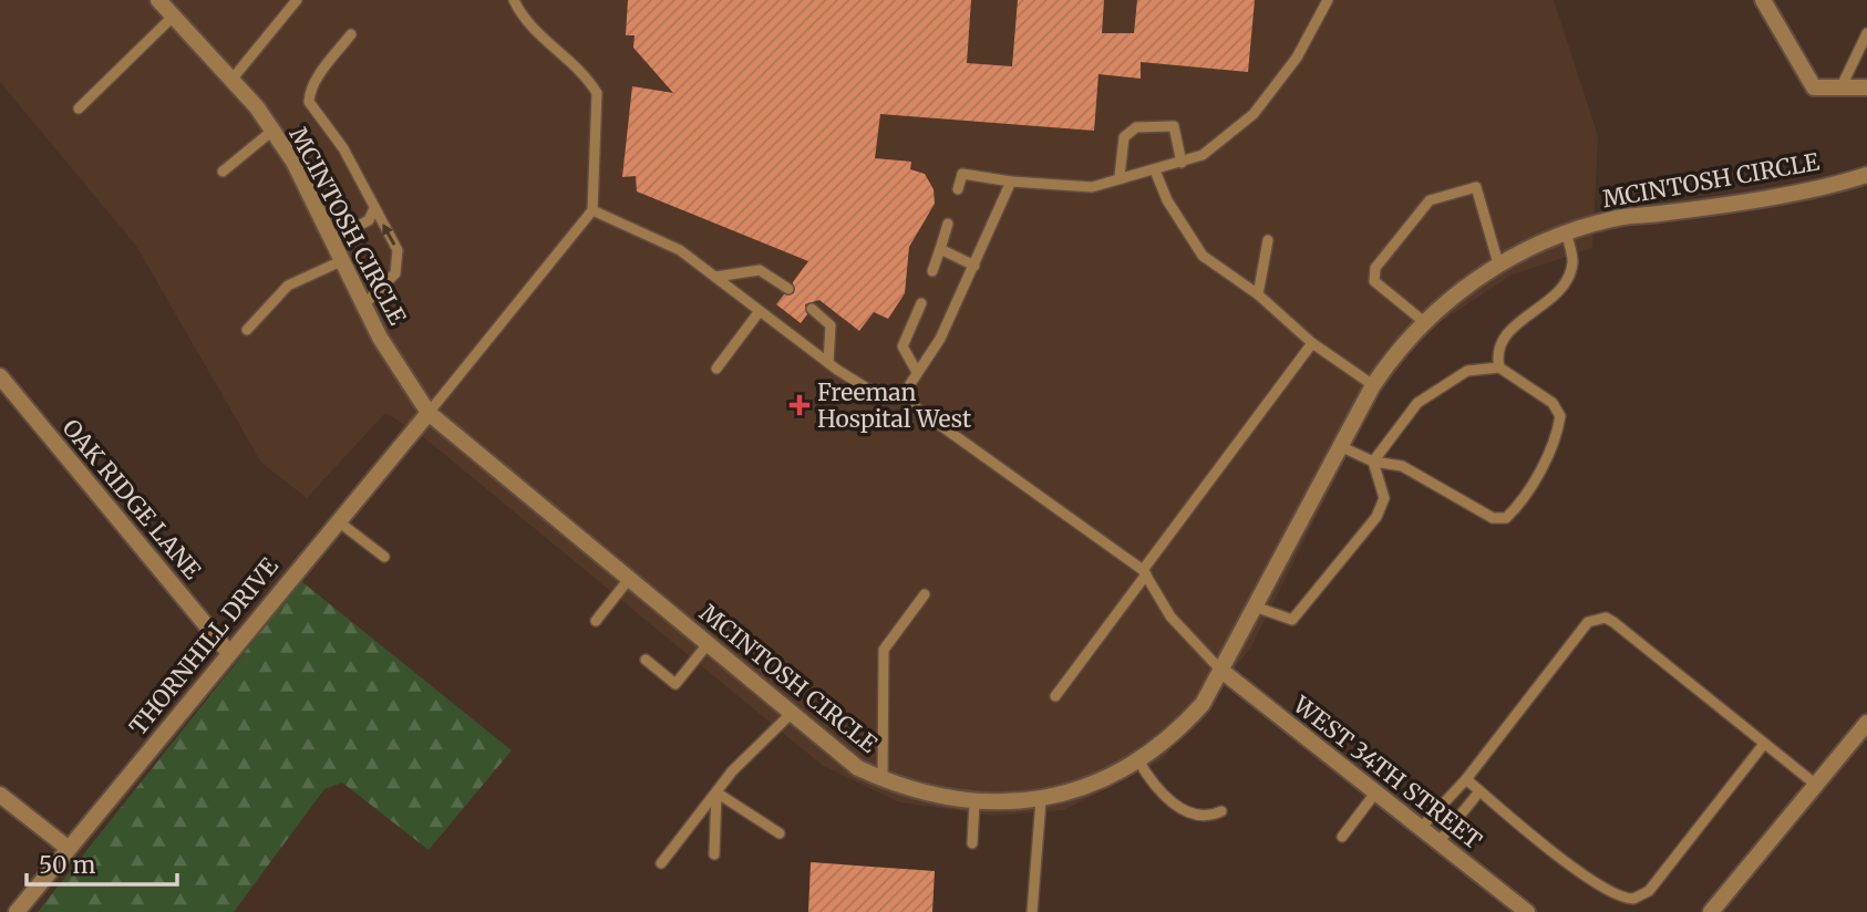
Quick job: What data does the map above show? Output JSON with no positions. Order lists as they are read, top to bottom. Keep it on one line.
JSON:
{"streets":{"street":["MCINTOSH CIRCLE","OAK RIDGE LANE","THORNHILL DRIVE","WEST 34TH STREET"]},"crossings":[["MCINTOSH CIRCLE","THORNHILL DRIVE"],["MCINTOSH CIRCLE","WEST 34TH STREET"],["OAK RIDGE LANE","THORNHILL DRIVE"]],"places":{"health":["Freeman Hospital West"]},"scale_bar":"50 m"}
